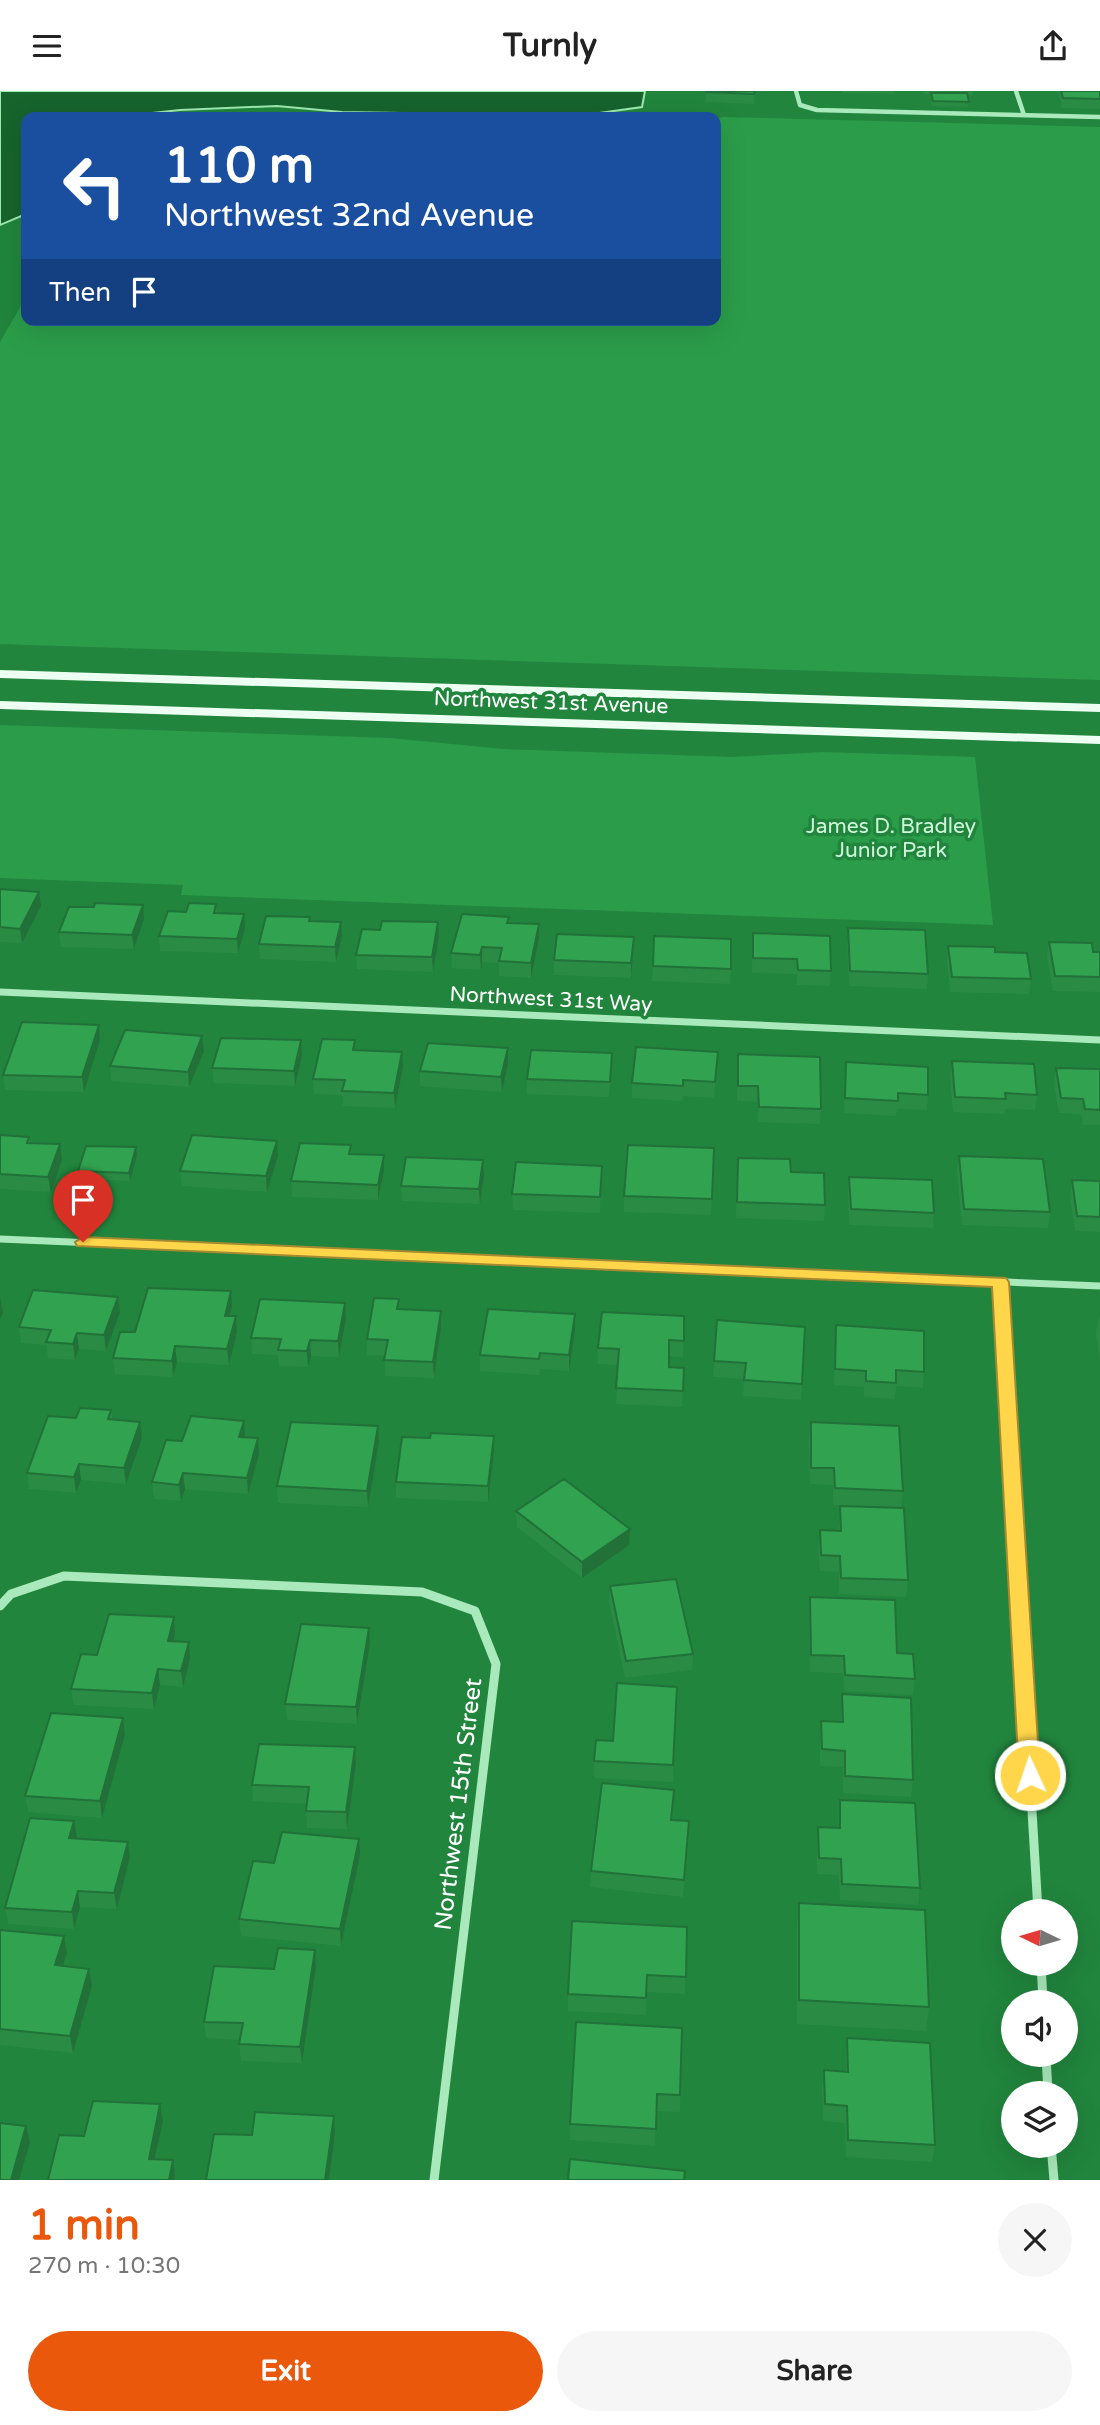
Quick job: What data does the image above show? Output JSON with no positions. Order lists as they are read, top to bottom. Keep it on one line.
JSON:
{"streets":{"main road":["Northwest 31st Avenue"],"street":["Northwest 31st Way","Northwest 15th Street"]},"parks":["James D. Bradley Junior Park"],"north":"left","page":{"header":"Turnly","turn":["110 m","Northwest 32nd Avenue"],"then":"Then","heading":["1 min","270 m · 10:30"],"buttons":["Exit","Share"]}}
